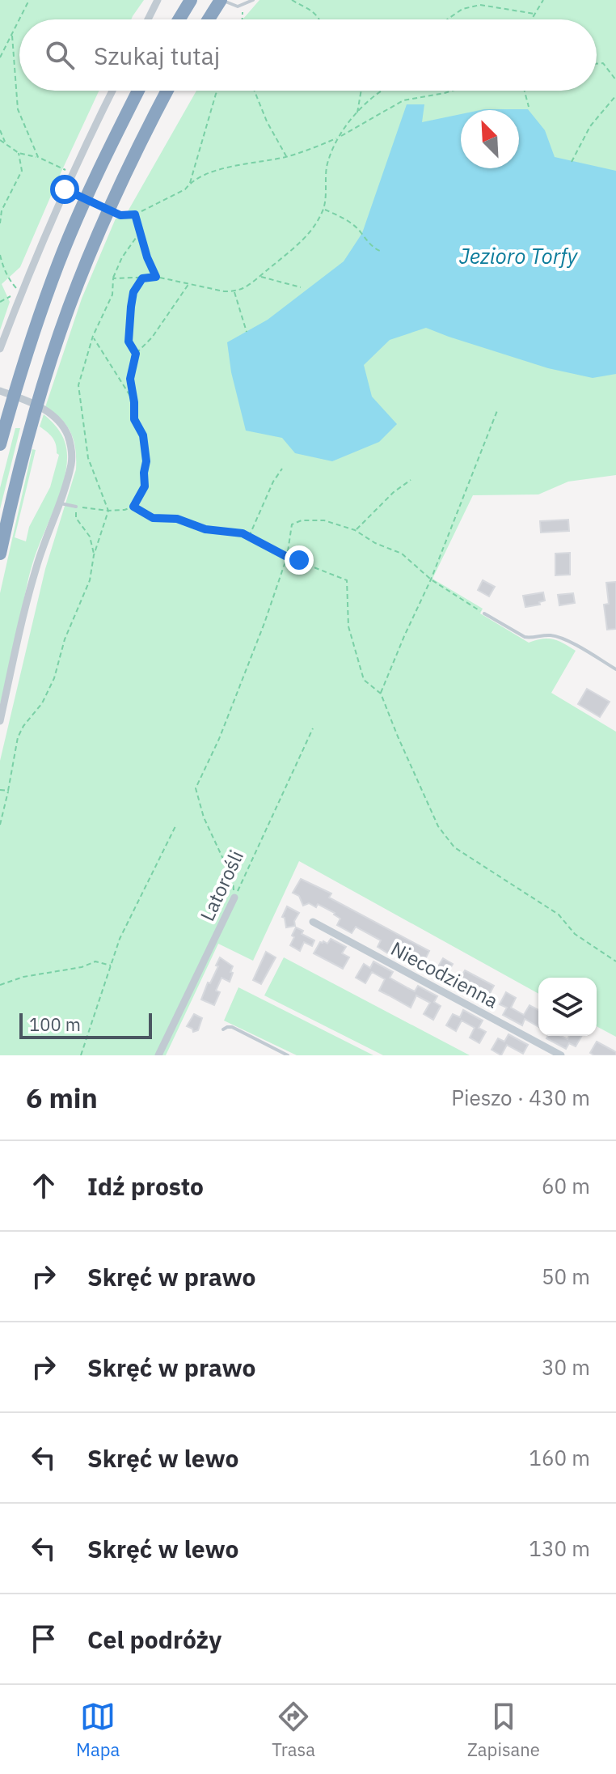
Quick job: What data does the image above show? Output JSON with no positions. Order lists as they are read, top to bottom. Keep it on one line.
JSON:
{"streets":{"street":["Latorośli","Niecodzienna"]},"water":["Jezioro Torfy"],"scale_bar":"100 m","north":"top left","page":{"search":"Szukaj tutaj","scale":"100 m","heading":["6 min","Pieszo · 430 m"],"list":[["Idź prosto","60 m"],["Skręć w prawo","50 m"],["Skręć w prawo","30 m"],["Skręć w lewo","160 m"],["Skręć w lewo","130 m"],"Cel podróży"],"nav":["Mapa","Trasa","Zapisane"]}}
